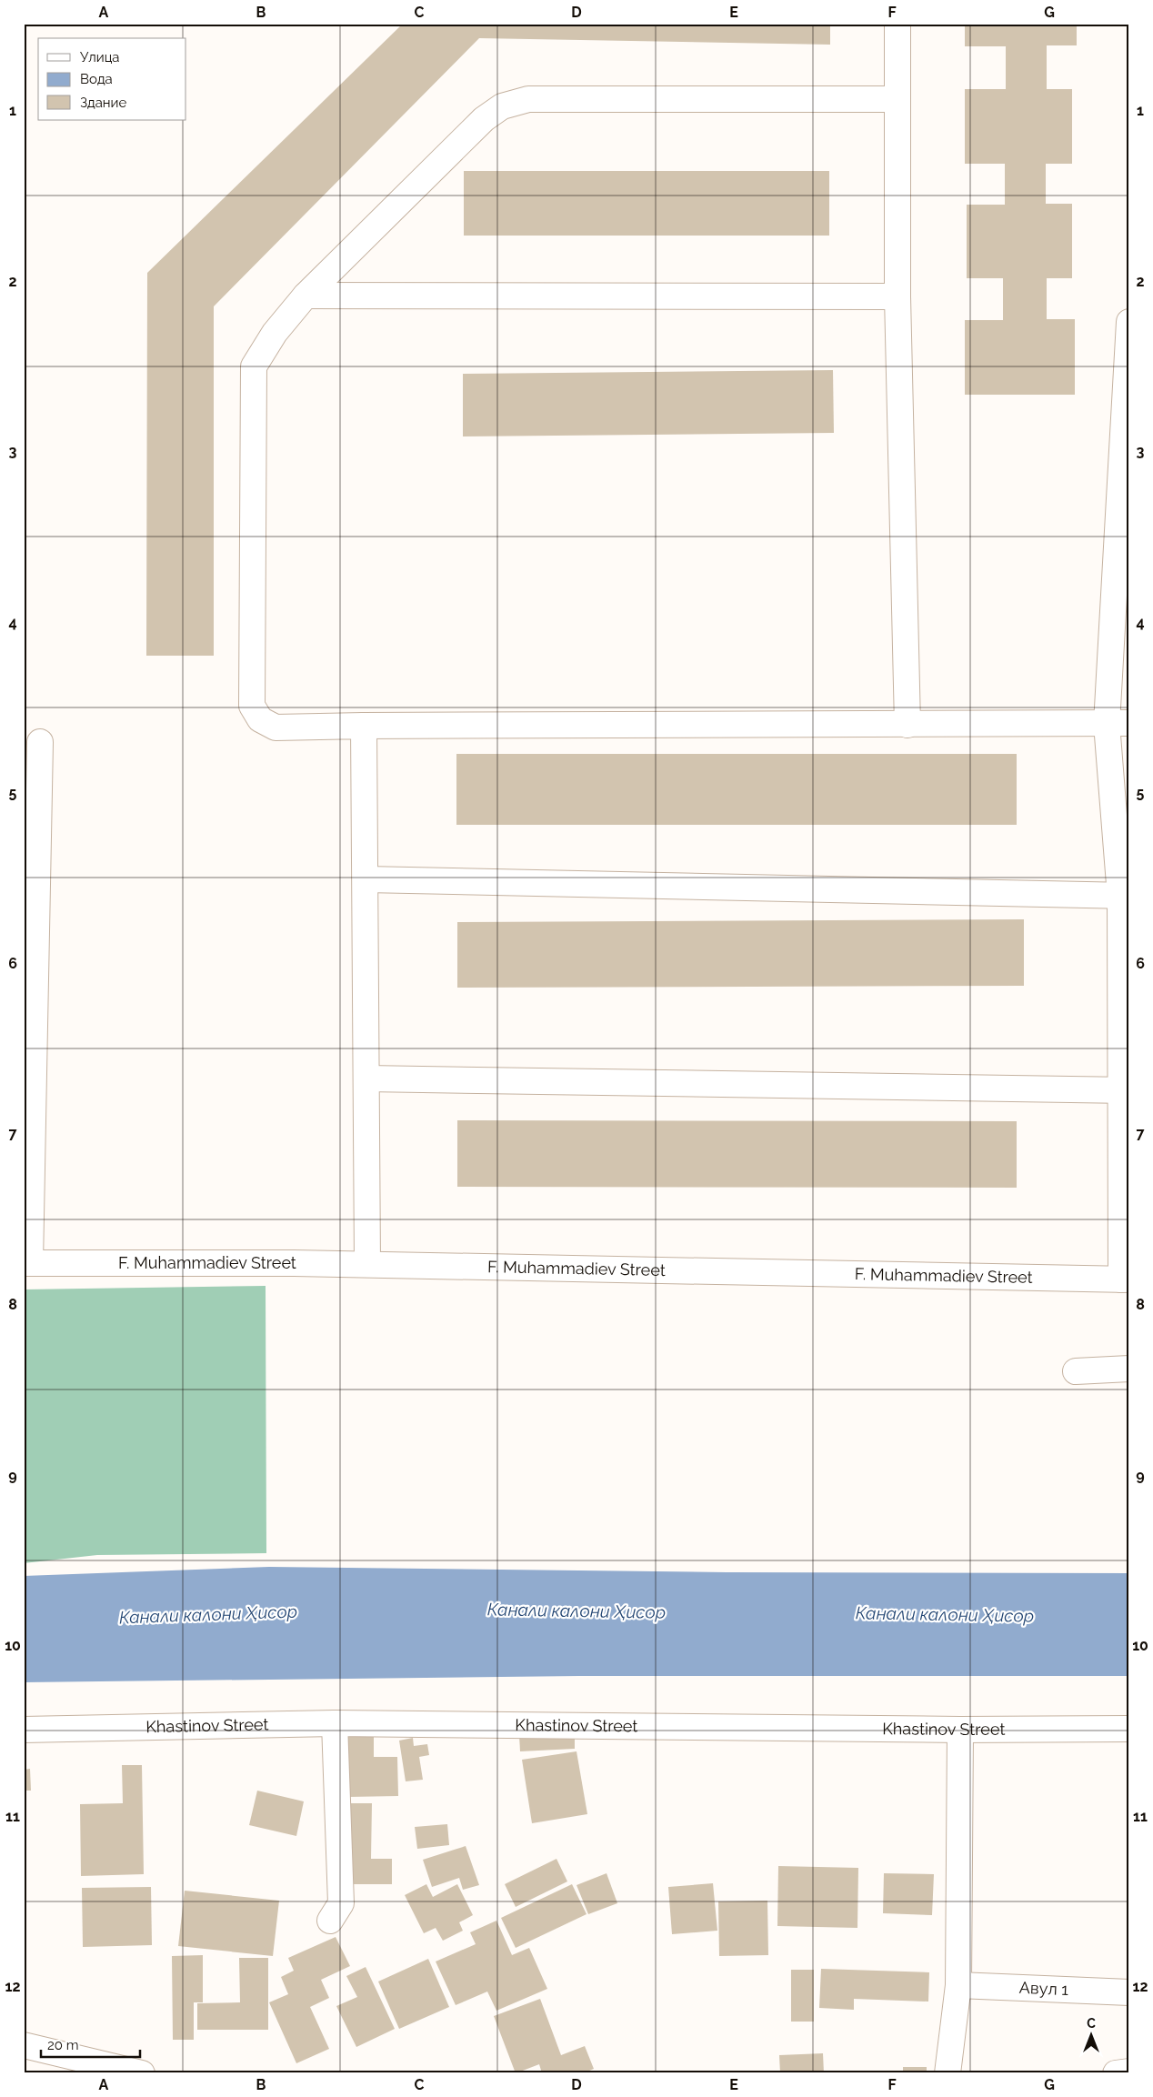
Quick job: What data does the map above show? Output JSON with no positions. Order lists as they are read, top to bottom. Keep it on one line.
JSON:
{"streets":{"street":["F. Muhammadiev Street","Khastinov Street","Авул 1"]},"water":["Канали калони Ҳисор"],"legend":["Улица","Вода","Здание"],"scale_bar":"20 m","north":"top","grid":{"columns":["A","B","C","D","E","F","G"],"rows":["1","2","3","4","5","6","7","8","9","10","11","12"]}}
